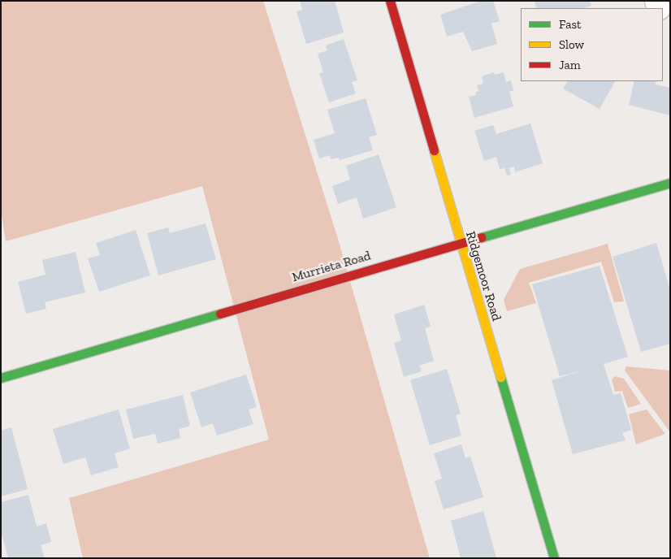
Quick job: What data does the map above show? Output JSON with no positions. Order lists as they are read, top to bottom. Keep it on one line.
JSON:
{"streets":{"main road":["Murrieta Road","Ridgemoor Road"]},"crossings":[["Murrieta Road","Ridgemoor Road"]],"legend":["Fast","Slow","Jam"]}
